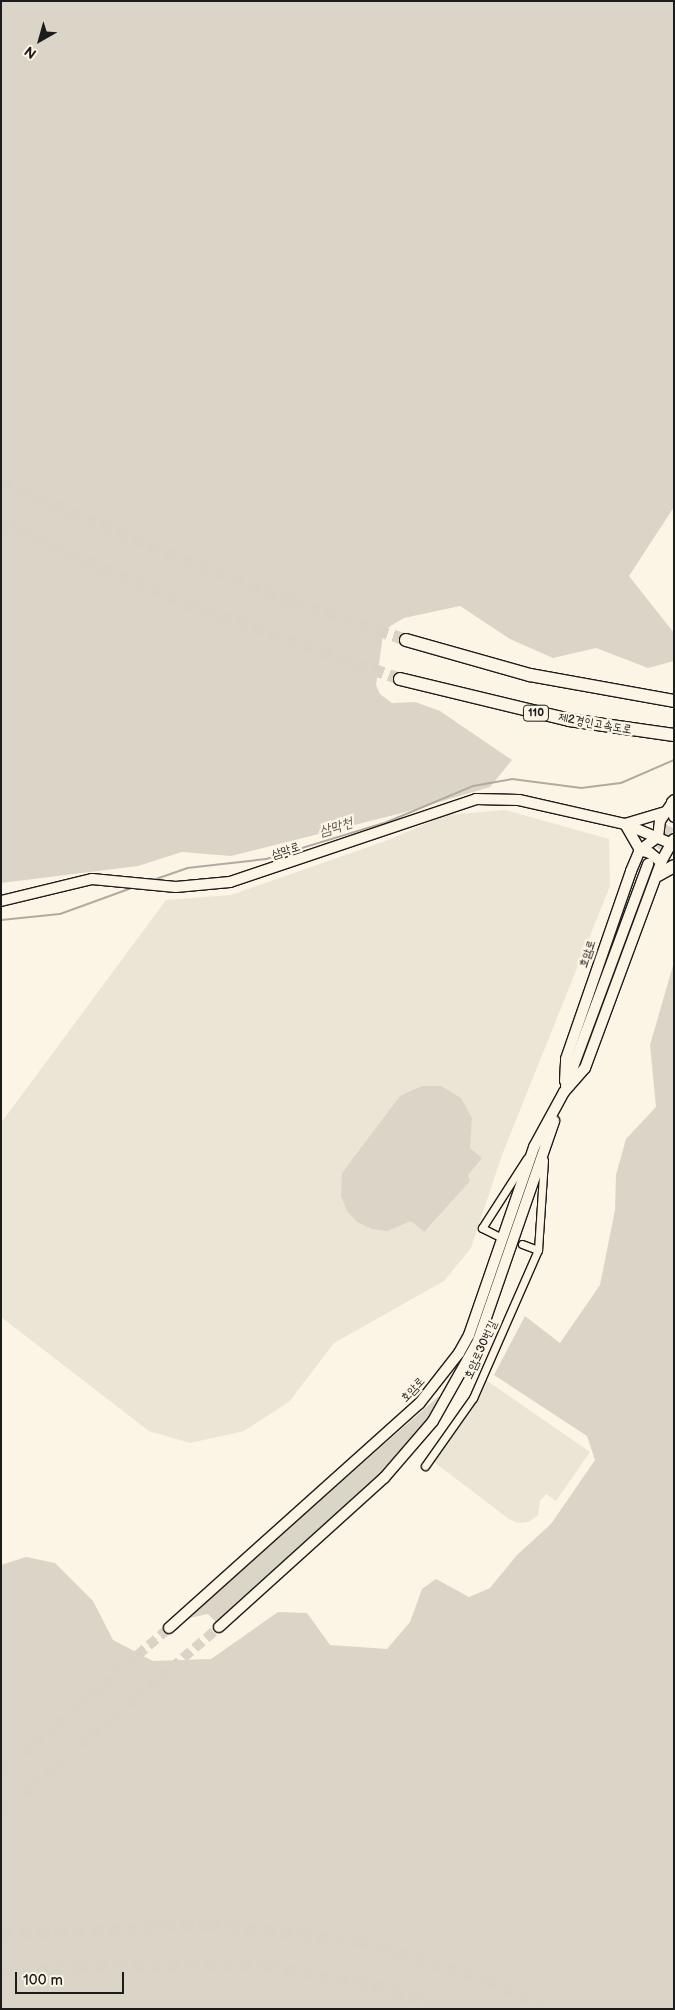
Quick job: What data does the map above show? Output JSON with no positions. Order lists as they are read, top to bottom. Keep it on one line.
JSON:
{"streets":{"highway":["110","제2경인고속도로"],"main road":["삼막로","호암로"],"street":["호암로30번길"]},"crossings":[["삼막로","호암로"]],"water":["삼막천"],"scale_bar":"100 m","north":"bottom left"}
